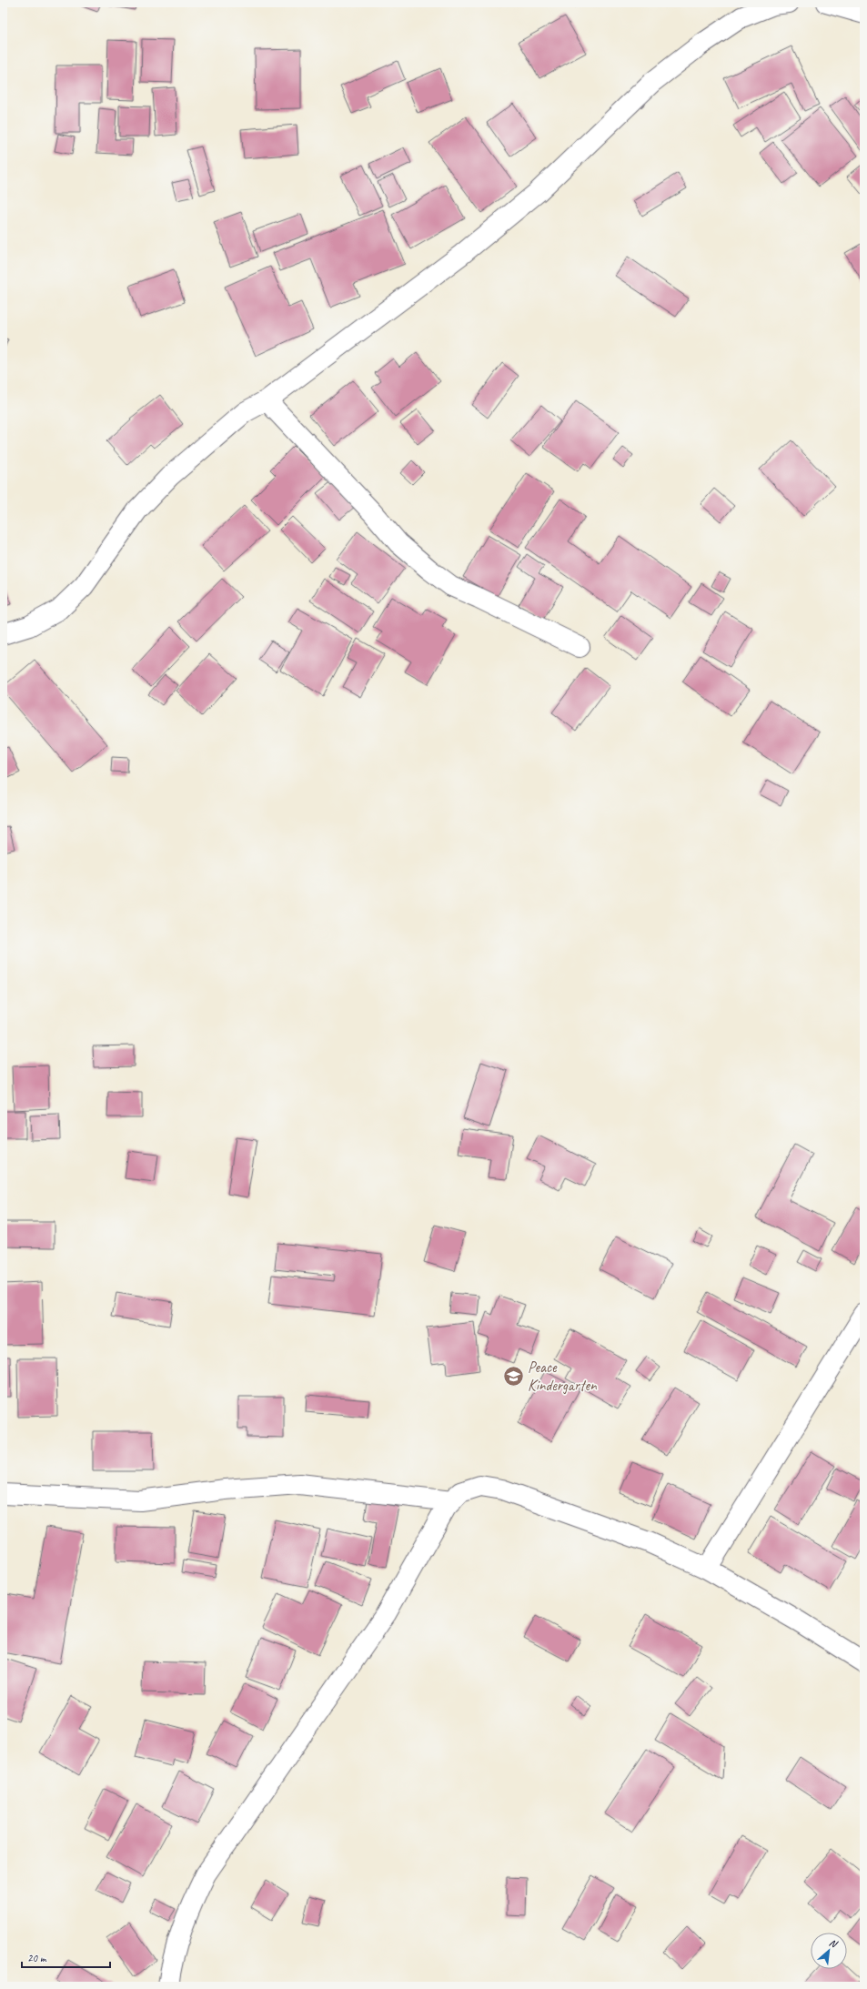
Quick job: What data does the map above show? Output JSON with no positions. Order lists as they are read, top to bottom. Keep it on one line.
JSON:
{"places":{"school or university":["Peace Kindergarten"]},"scale_bar":"20 m","north":"top right"}
